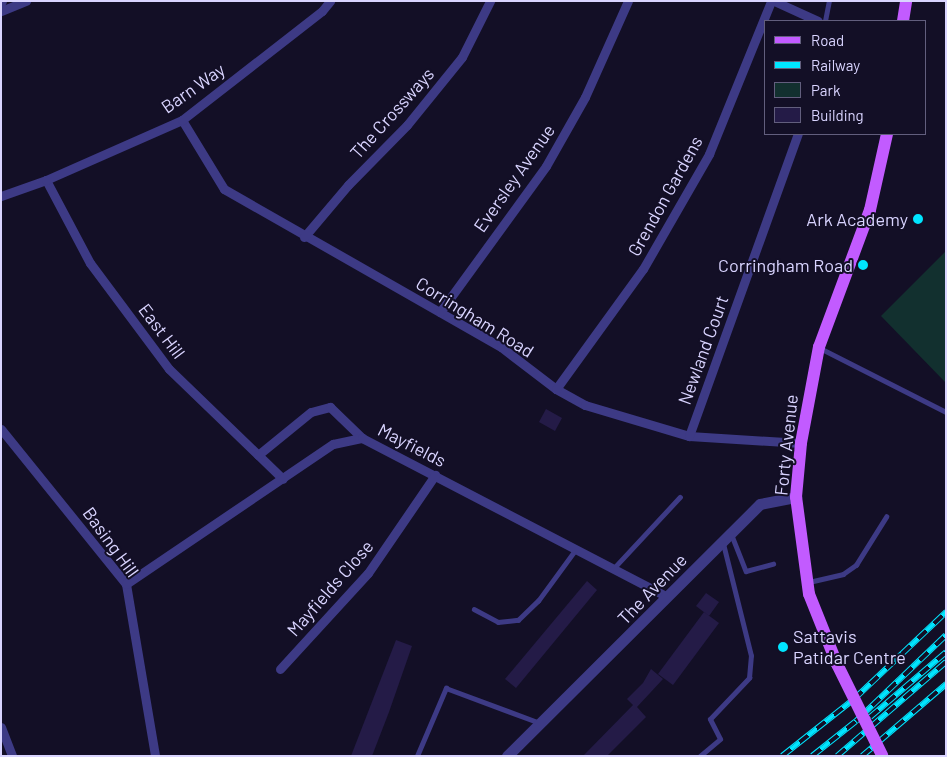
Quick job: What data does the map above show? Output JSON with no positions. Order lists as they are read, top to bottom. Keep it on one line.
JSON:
{"streets":{"main road":["Forty Avenue"],"street":["Barn Way","The Crossways","Eversley Avenue","Grendon Gardens","Corringham Road","East Hill","Newland Court","Mayfields","Basing Hill","Mayfields Close","The Avenue"]},"crossings":[["Barn Way","Corringham Road"],["Barn Way","East Hill"],["The Crossways","Corringham Road"],["Eversley Avenue","Corringham Road"],["Grendon Gardens","Corringham Road"],["Corringham Road","Newland Court"],["Corringham Road","Forty Avenue"],["East Hill","Mayfields"],["Mayfields","Basing Hill"],["Mayfields","Mayfields Close"],["Mayfields","The Avenue"],["Forty Avenue","The Avenue"]],"places":["Ark Academy","Corringham Road","Sattavis Patidar Centre"],"legend":["Road","Railway","Park","Building"]}
